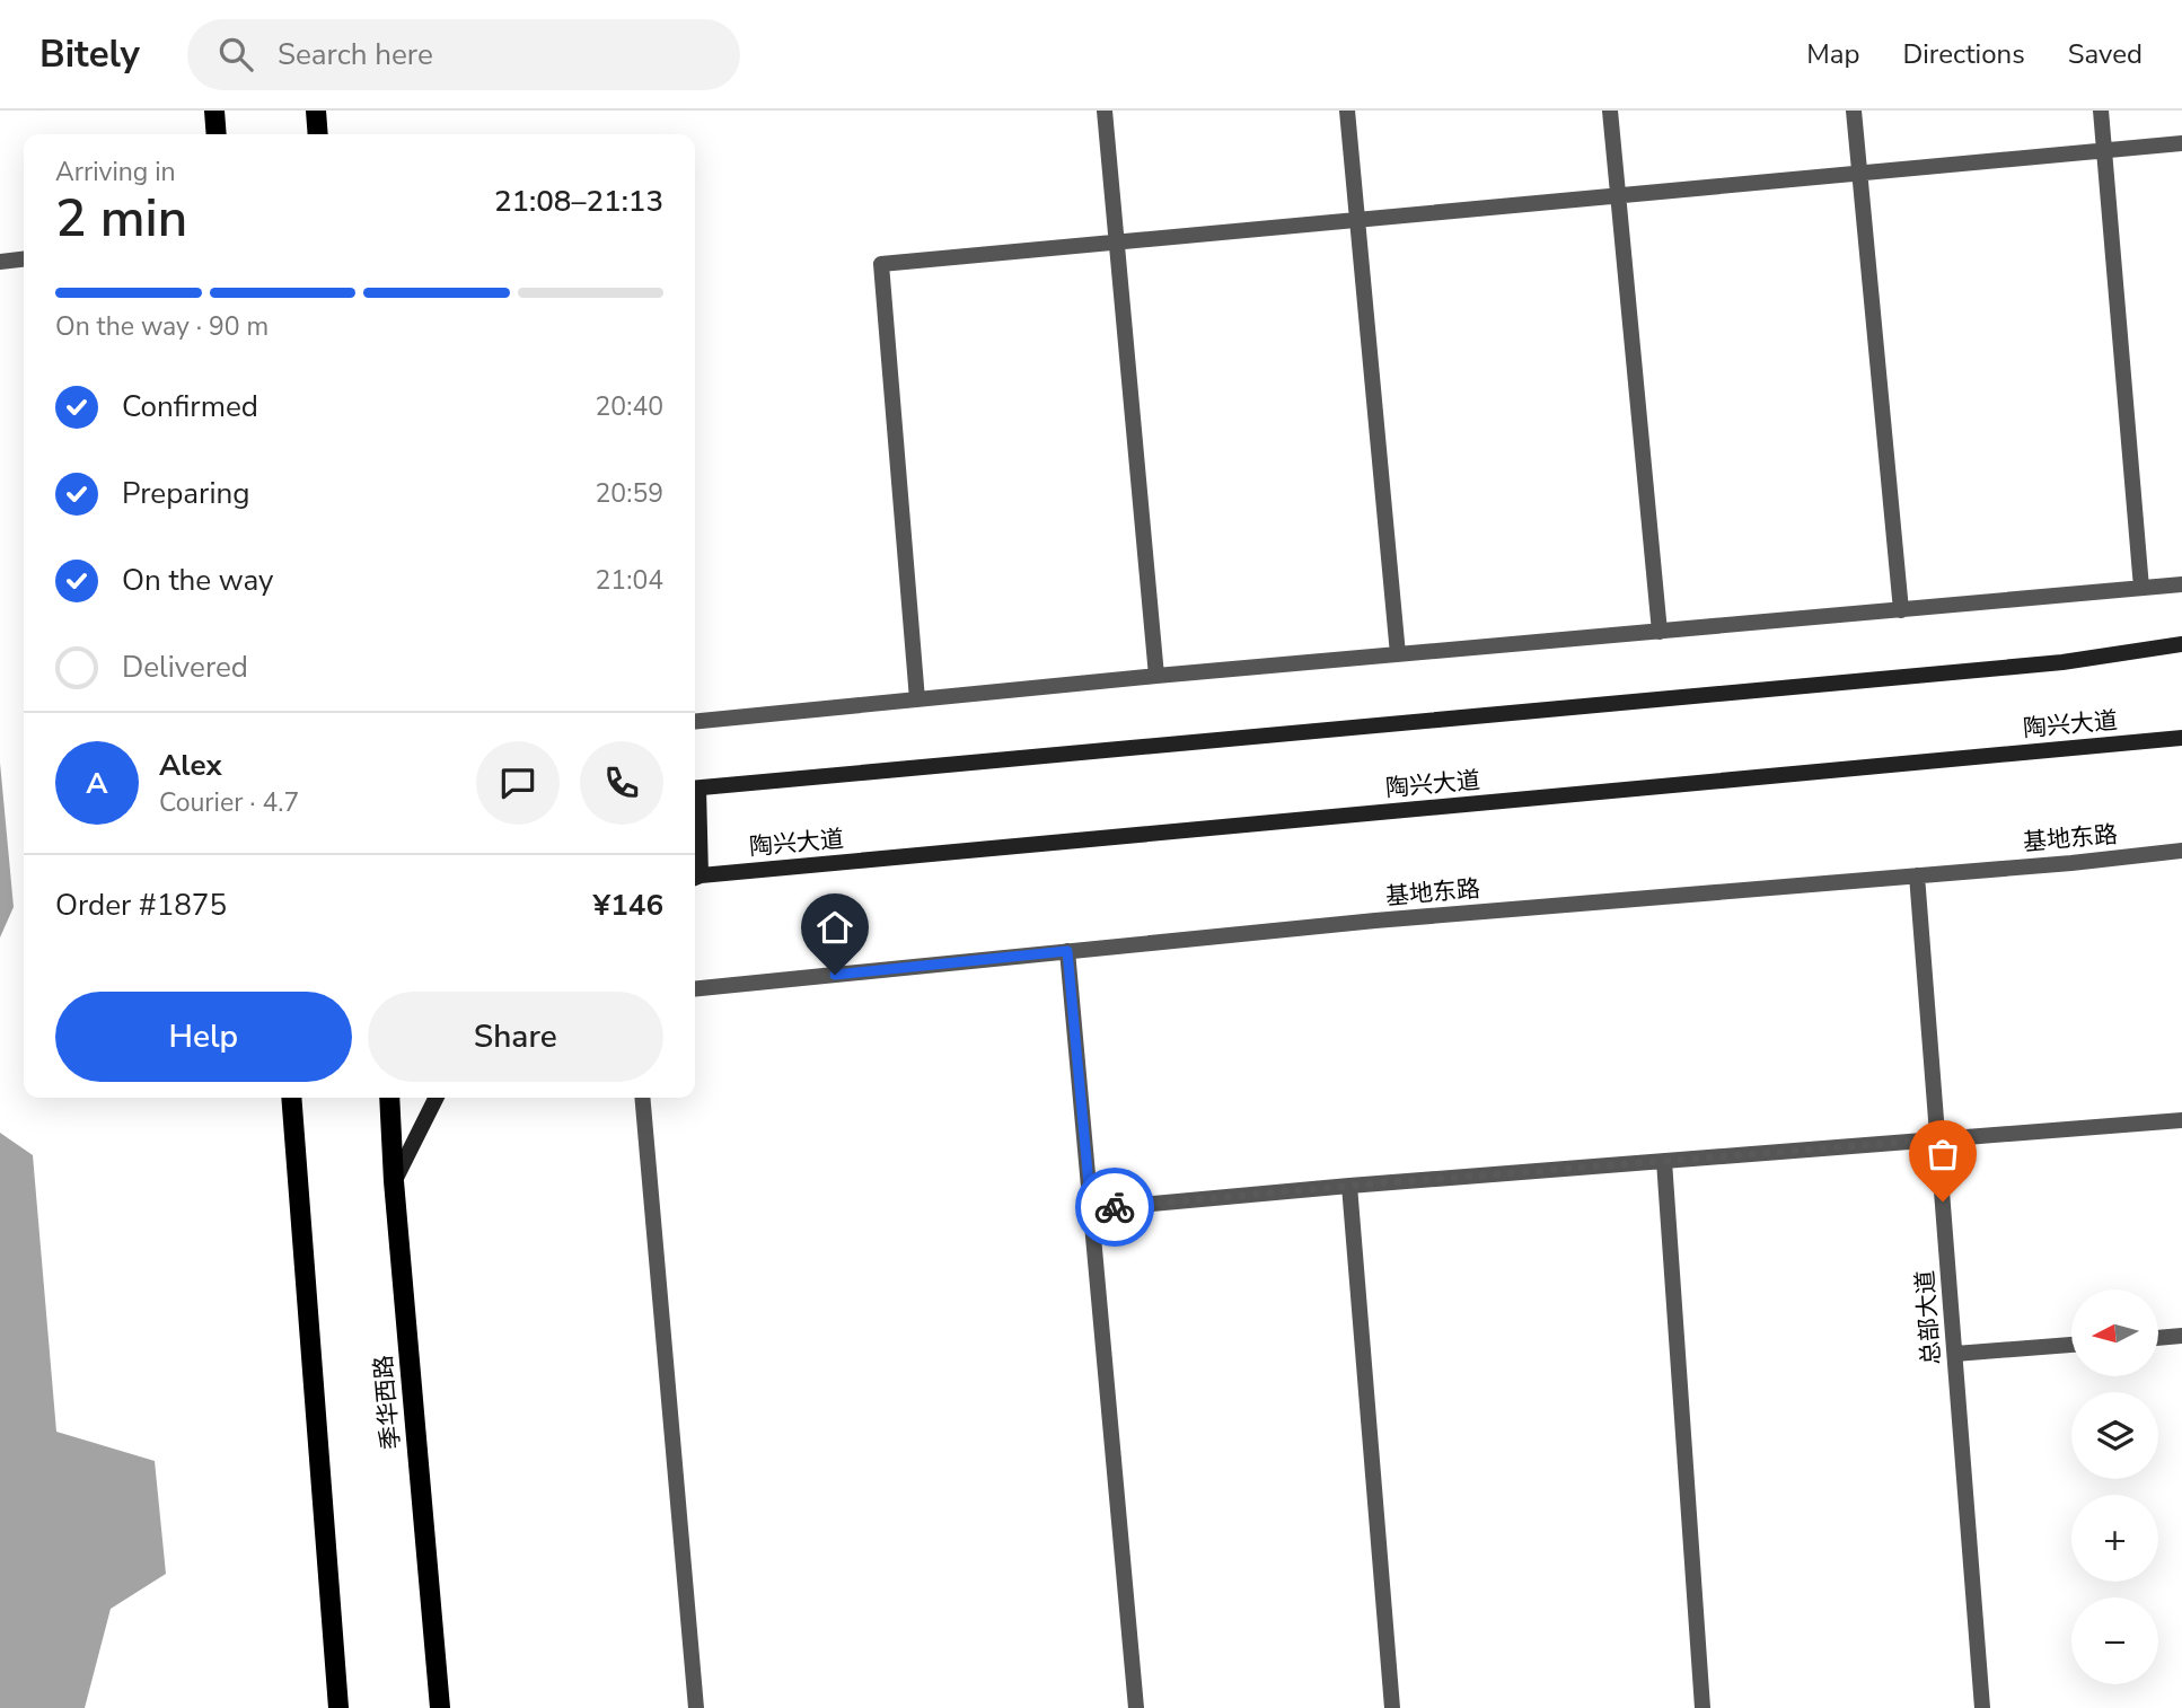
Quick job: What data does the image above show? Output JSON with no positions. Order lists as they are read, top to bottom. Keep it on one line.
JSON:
{"streets":{"main road":["陶兴大道","季华西路"],"lane":["基地东路","总部大道"]},"crossings":[["基地东路","总部大道"]],"north":"left","page":{"header":"Bitely","search":"Search here","nav":["Map","Directions","Saved"],"heading":["2 min","Arriving in","21:08–21:13"],"panel":["Alex","Courier · 4.7","Order #1875","¥146"],"bar":"On the way · 90 m","list":[["Confirmed","20:40"],["Preparing","20:59"],["On the way","21:04"],"Delivered"],"round":"A","buttons":["Help","Share"],"map_buttons":["+","−"]}}
